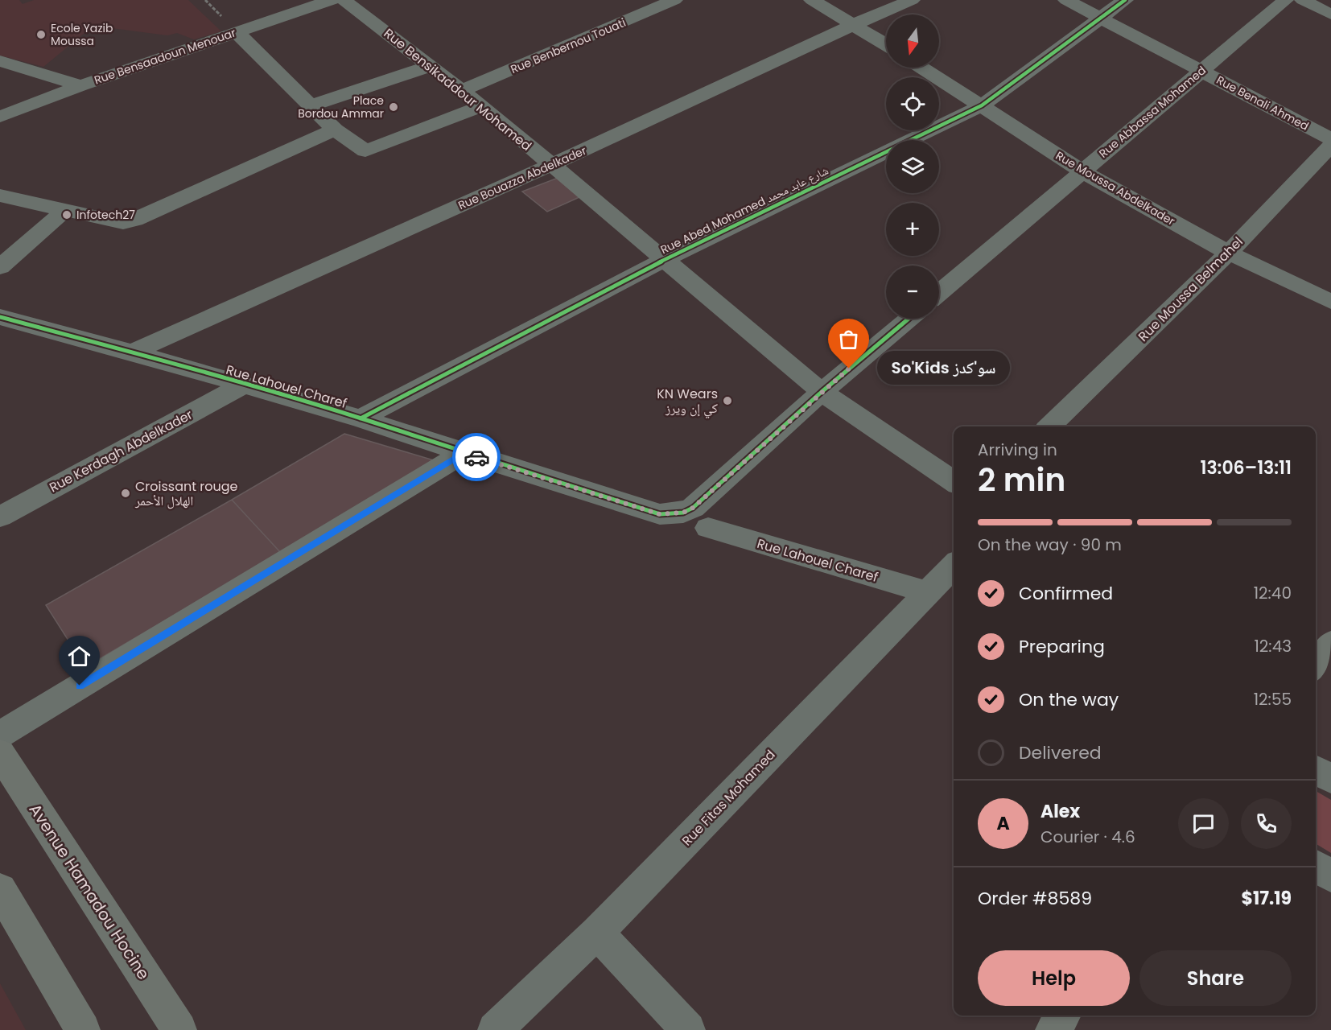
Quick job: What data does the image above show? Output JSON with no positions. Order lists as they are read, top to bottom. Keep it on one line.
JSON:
{"streets":{"main road":["Avenue Hamadou Hocine"],"street":["Rue Benbernou Touati","Rue Bensaadoun Menouar","Rue Bensikaddour Mohamed","Rue Benali Ahmed","Rue Abbassa Mohamed","Rue Bouazza Abdelkader","Rue Moussa Abdelkader","Rue Abed Mohamed شارع عابد محمد","Rue Moussa Belmahel","Rue Lahouel Charef","Rue Kerdagh Abdelkader","Rue Fitas Mohamed"]},"crossings":[["Rue Benbernou Touati","Rue Bensikaddour Mohamed"],["Rue Bensikaddour Mohamed","Rue Bouazza Abdelkader"],["Rue Bensikaddour Mohamed","Rue Abed Mohamed شارع عابد محمد"],["Rue Bensikaddour Mohamed","Rue Lahouel Charef"],["Rue Benali Ahmed","Rue Abbassa Mohamed"],["Rue Benali Ahmed","Rue Abed Mohamed شارع عابد محمد"],["Rue Abbassa Mohamed","Rue Moussa Abdelkader"],["Rue Bouazza Abdelkader","Rue Lahouel Charef"],["Rue Moussa Abdelkader","Rue Abed Mohamed شارع عابد محمد"],["Rue Moussa Abdelkader","Rue Moussa Belmahel"],["Rue Abed Mohamed شارع عابد محمد","Rue Lahouel Charef"],["Rue Lahouel Charef","Rue Kerdagh Abdelkader"],["Rue Lahouel Charef","Rue Fitas Mohamed"]],"places":["Ecole Yazib Moussa","Place Bordou Ammar","Infotech27","So'Kids سو'كدز","KN Wears كي إن ويرز","Croissant rouge الهلال الأحمر"],"north":"bottom","page":{"map_buttons":["+","−"],"bubble":"So'Kids سو'كدز","heading":["2 min","Arriving in","13:06–13:11"],"panel":["Alex","Courier · 4.6","Order #8589","$17.19"],"bar":"On the way · 90 m","list":[["Confirmed","12:40"],["Preparing","12:43"],["On the way","12:55"],"Delivered"],"round":"A","buttons":["Help","Share"]}}
